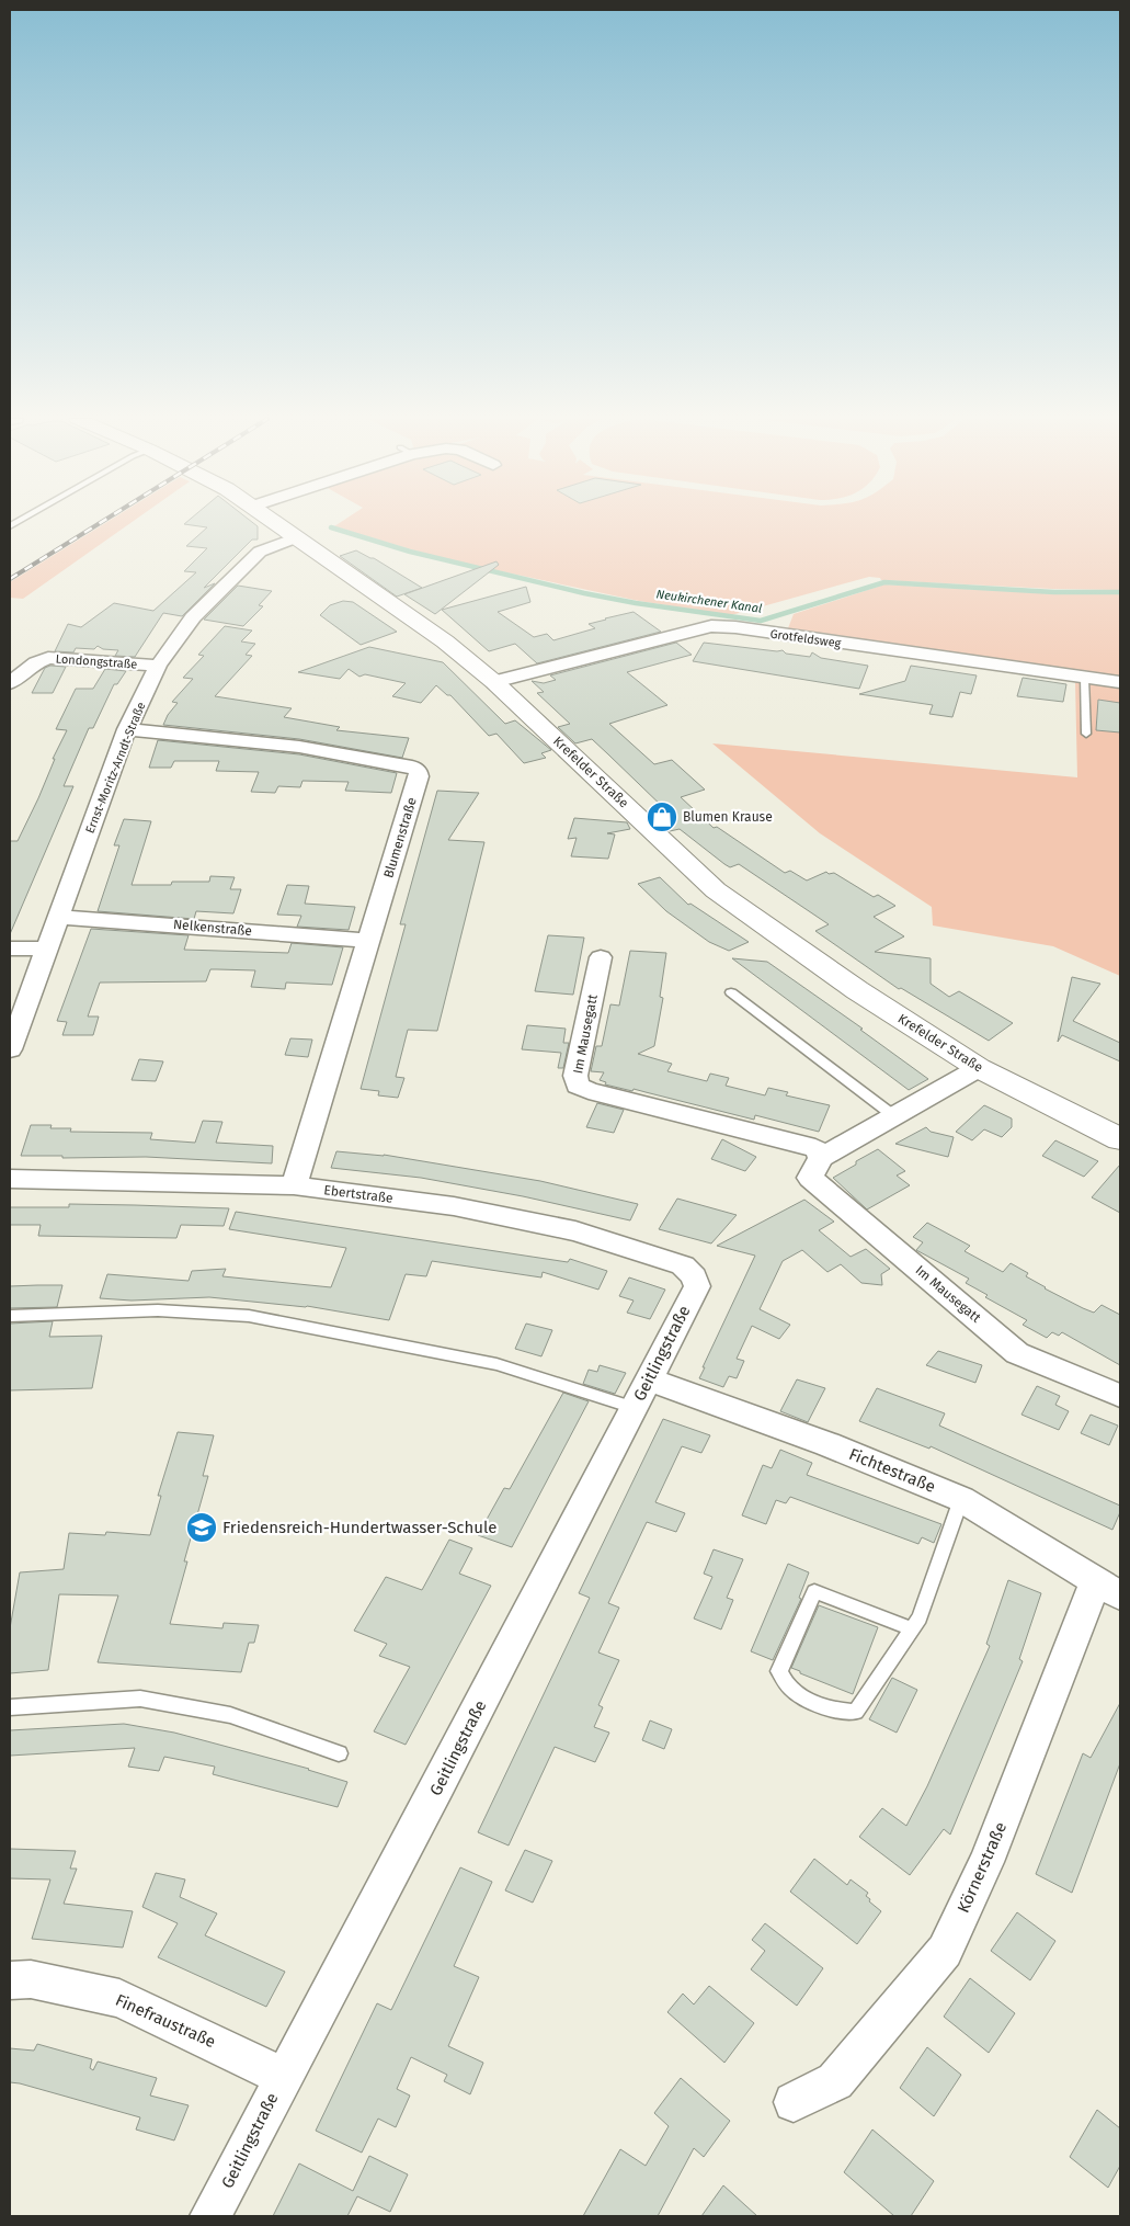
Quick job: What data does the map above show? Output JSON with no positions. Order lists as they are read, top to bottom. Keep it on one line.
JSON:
{"streets":{"main road":["Krefelder Straße"],"street":["Grotfeldsweg","Londongstraße","Ernst-Moritz-Arndt-Straße","Blumenstraße","Nelkenstraße","Im Mausegatt","Ebertstraße","Geitlingstraße","Fichtestraße","Körnerstraße","Finefraustraße"]},"crossings":[["Grotfeldsweg","Krefelder Straße"],["Londongstraße","Ernst-Moritz-Arndt-Straße"],["Ernst-Moritz-Arndt-Straße","Krefelder Straße"],["Ernst-Moritz-Arndt-Straße","Blumenstraße"],["Ernst-Moritz-Arndt-Straße","Nelkenstraße"],["Blumenstraße","Nelkenstraße"],["Blumenstraße","Ebertstraße"],["Ebertstraße","Geitlingstraße"],["Geitlingstraße","Fichtestraße"],["Geitlingstraße","Finefraustraße"],["Fichtestraße","Körnerstraße"]],"water":["Neukirchener Kanal"],"places":{"shop":["Blumen Krause"],"school or university":["Friedensreich-Hundertwasser-Schule"]}}
